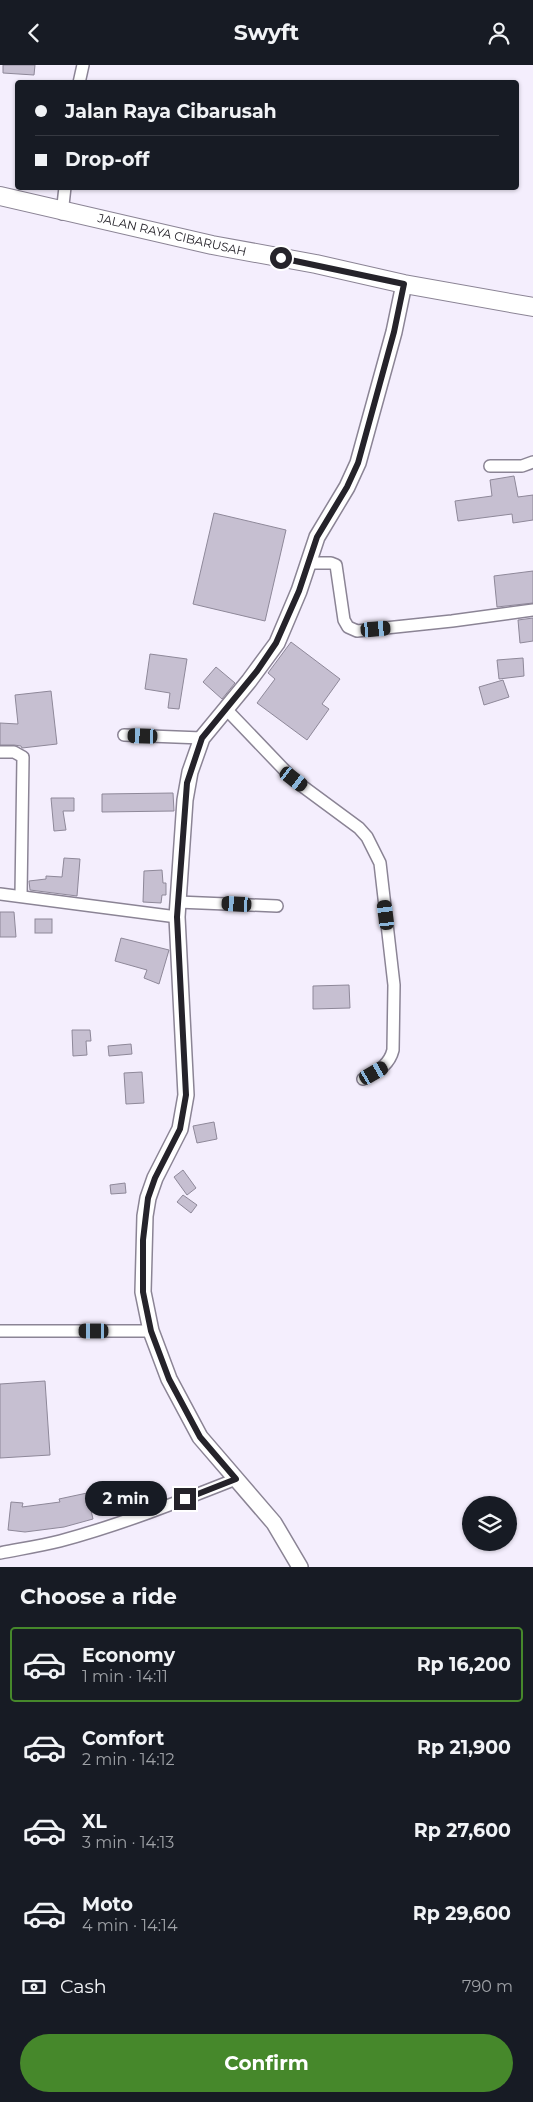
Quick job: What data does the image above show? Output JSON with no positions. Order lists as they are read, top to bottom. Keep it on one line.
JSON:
{"streets":{"main road":["JALAN RAYA CIBARUSAH"]},"page":{"header":"Swyft","banner":["Jalan Raya Cibarusah","Drop-off"],"bubble":"2 min","heading":"Choose a ride","list":[{"name":"Economy","note":"1 min · 14:11","value":"Rp 16,200"},{"name":"Comfort","note":"2 min · 14:12","value":"Rp 21,900"},{"name":"XL","note":"3 min · 14:13","value":"Rp 27,600"},{"name":"Moto","note":"4 min · 14:14","value":"Rp 29,600"}],"pay":["Cash","790 m"],"buttons":"Confirm"}}
